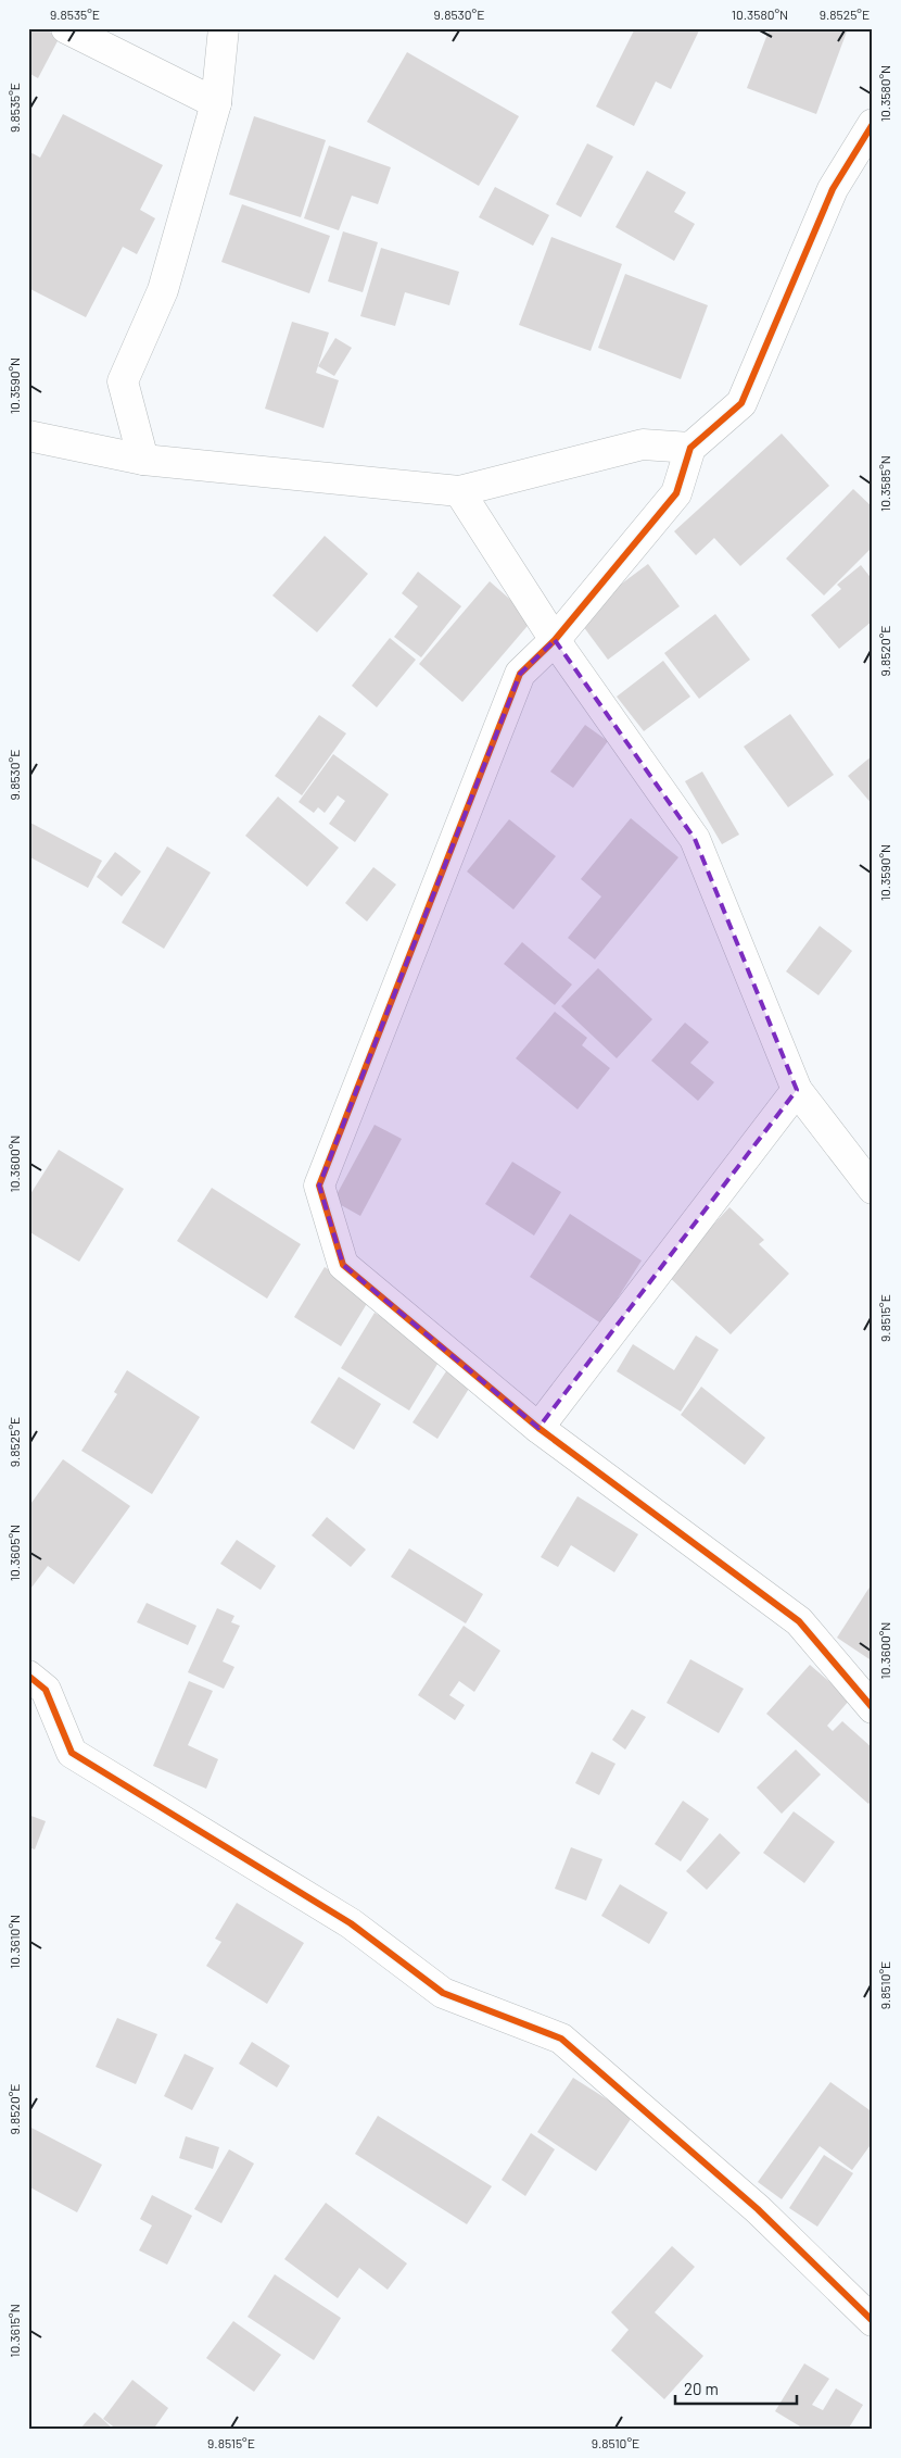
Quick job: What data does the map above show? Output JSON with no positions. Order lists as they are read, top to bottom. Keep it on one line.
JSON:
{"scale_bar":"20 m","coordinates":["9.8535°E","9.8530°E","10.3580°N","9.8525°E","10.3590°N","10.3585°N","9.8520°E","10.3600°N","9.8515°E","10.3605°N","10.3610°N","9.8510°E","10.3615°N"]}
